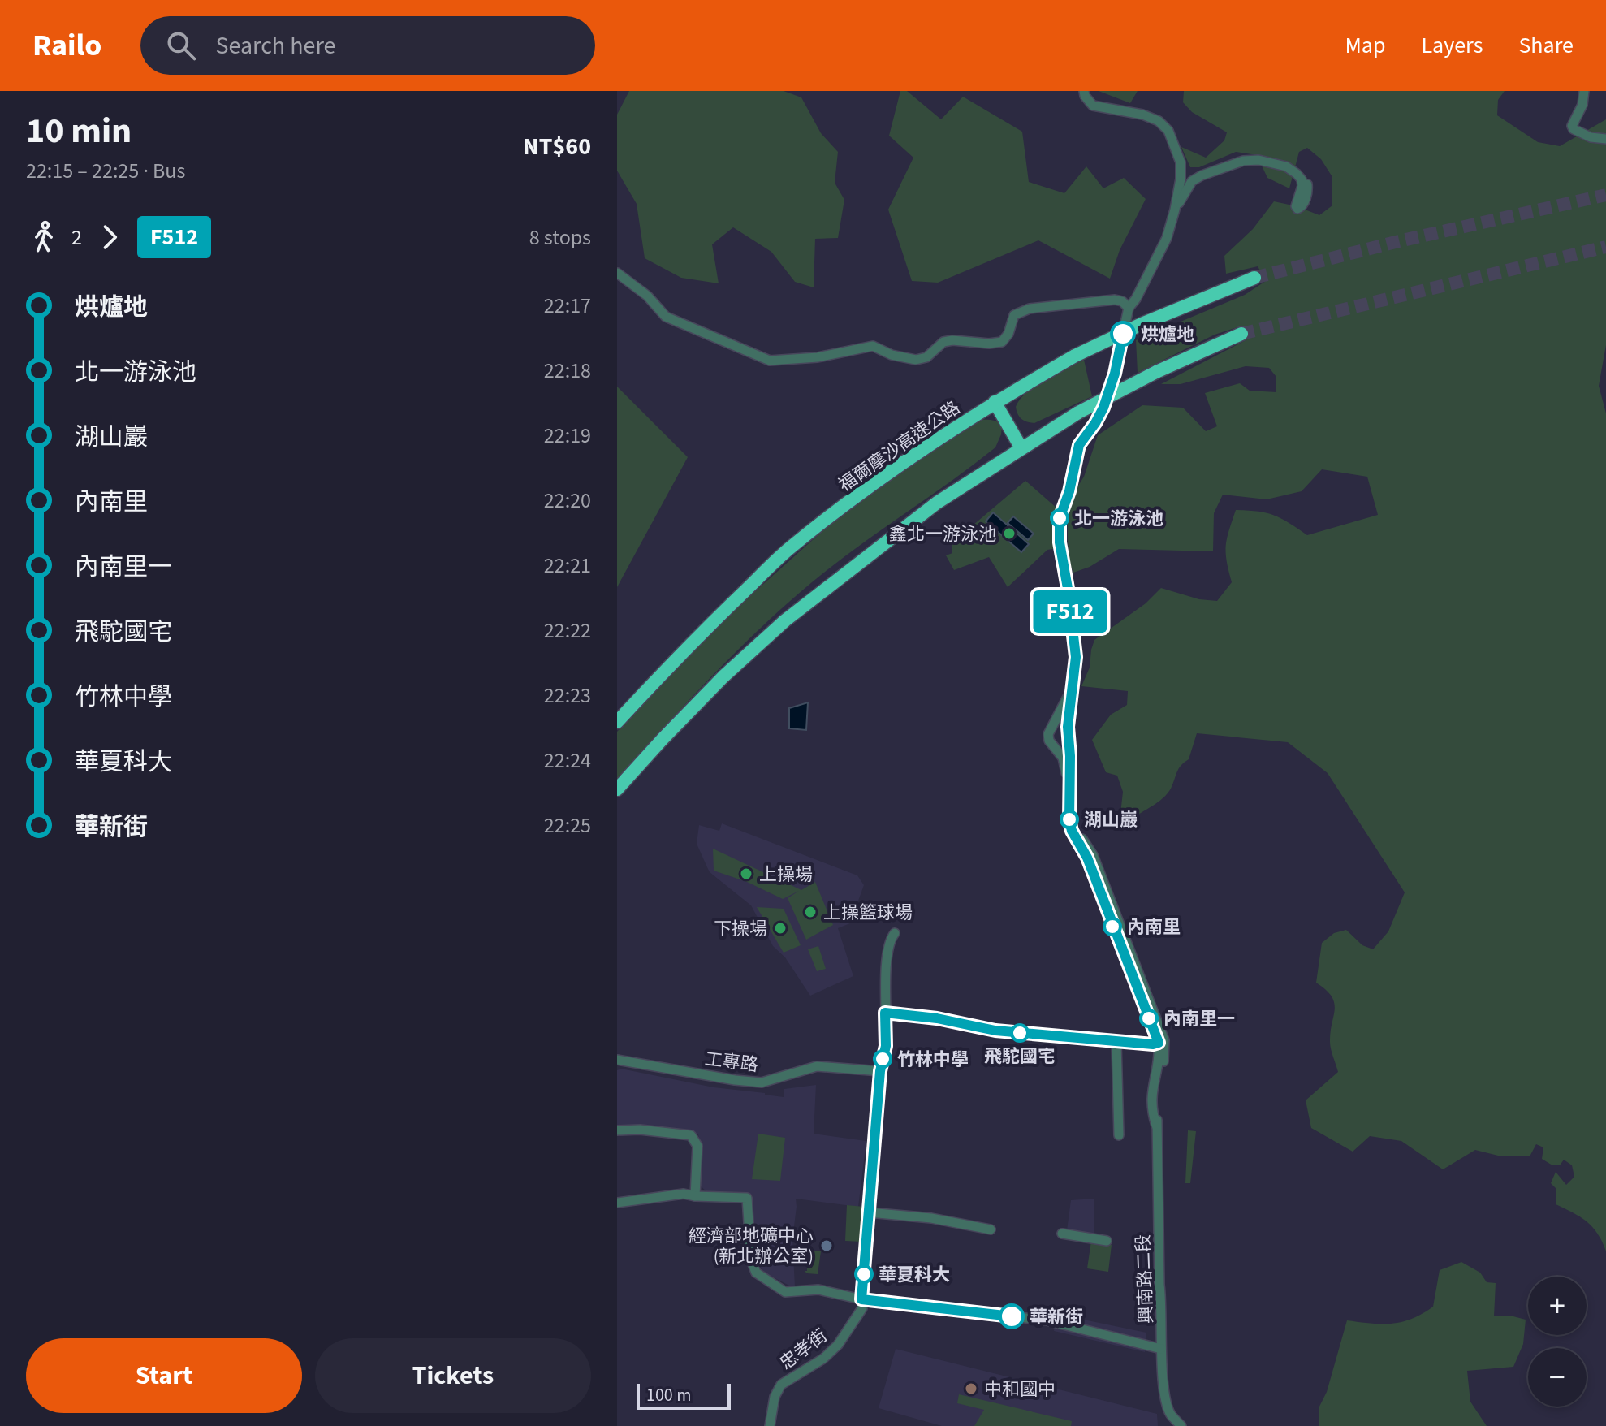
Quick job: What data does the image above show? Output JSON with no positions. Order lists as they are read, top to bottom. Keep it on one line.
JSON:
{"streets":{"highway":["福爾摩沙高速公路"],"street":["工專路","興南路二段","忠孝街"]},"places":["烘爐地","北一游泳池","鑫北一游泳池","湖山巖","上操場","上操籃球場","內南里","下操場","內南里一","飛駝國宅","竹林中學","經濟部地礦中心 (新北辦公室)","華夏科大","華新街","中和國中"],"lines":["bus line F512"],"scale_bar":"100 m","page":{"header":"Railo","search":"Search here","nav":["Map","Layers","Share"],"heading":["10 min","22:15 – 22:25 · Bus","NT$60"],"on_map":"F512","legs":["2","F512","8 stops"],"list":[{"name":"烘爐地","value":"22:17"},{"name":"北一游泳池","value":"22:18"},{"name":"湖山巖","value":"22:19"},{"name":"內南里","value":"22:20"},{"name":"內南里一","value":"22:21"},{"name":"飛駝國宅","value":"22:22"},{"name":"竹林中學","value":"22:23"},{"name":"華夏科大","value":"22:24"},{"name":"華新街","value":"22:25"}],"map_buttons":["+","−"],"buttons":["Start","Tickets"],"scale":"100 m"}}
